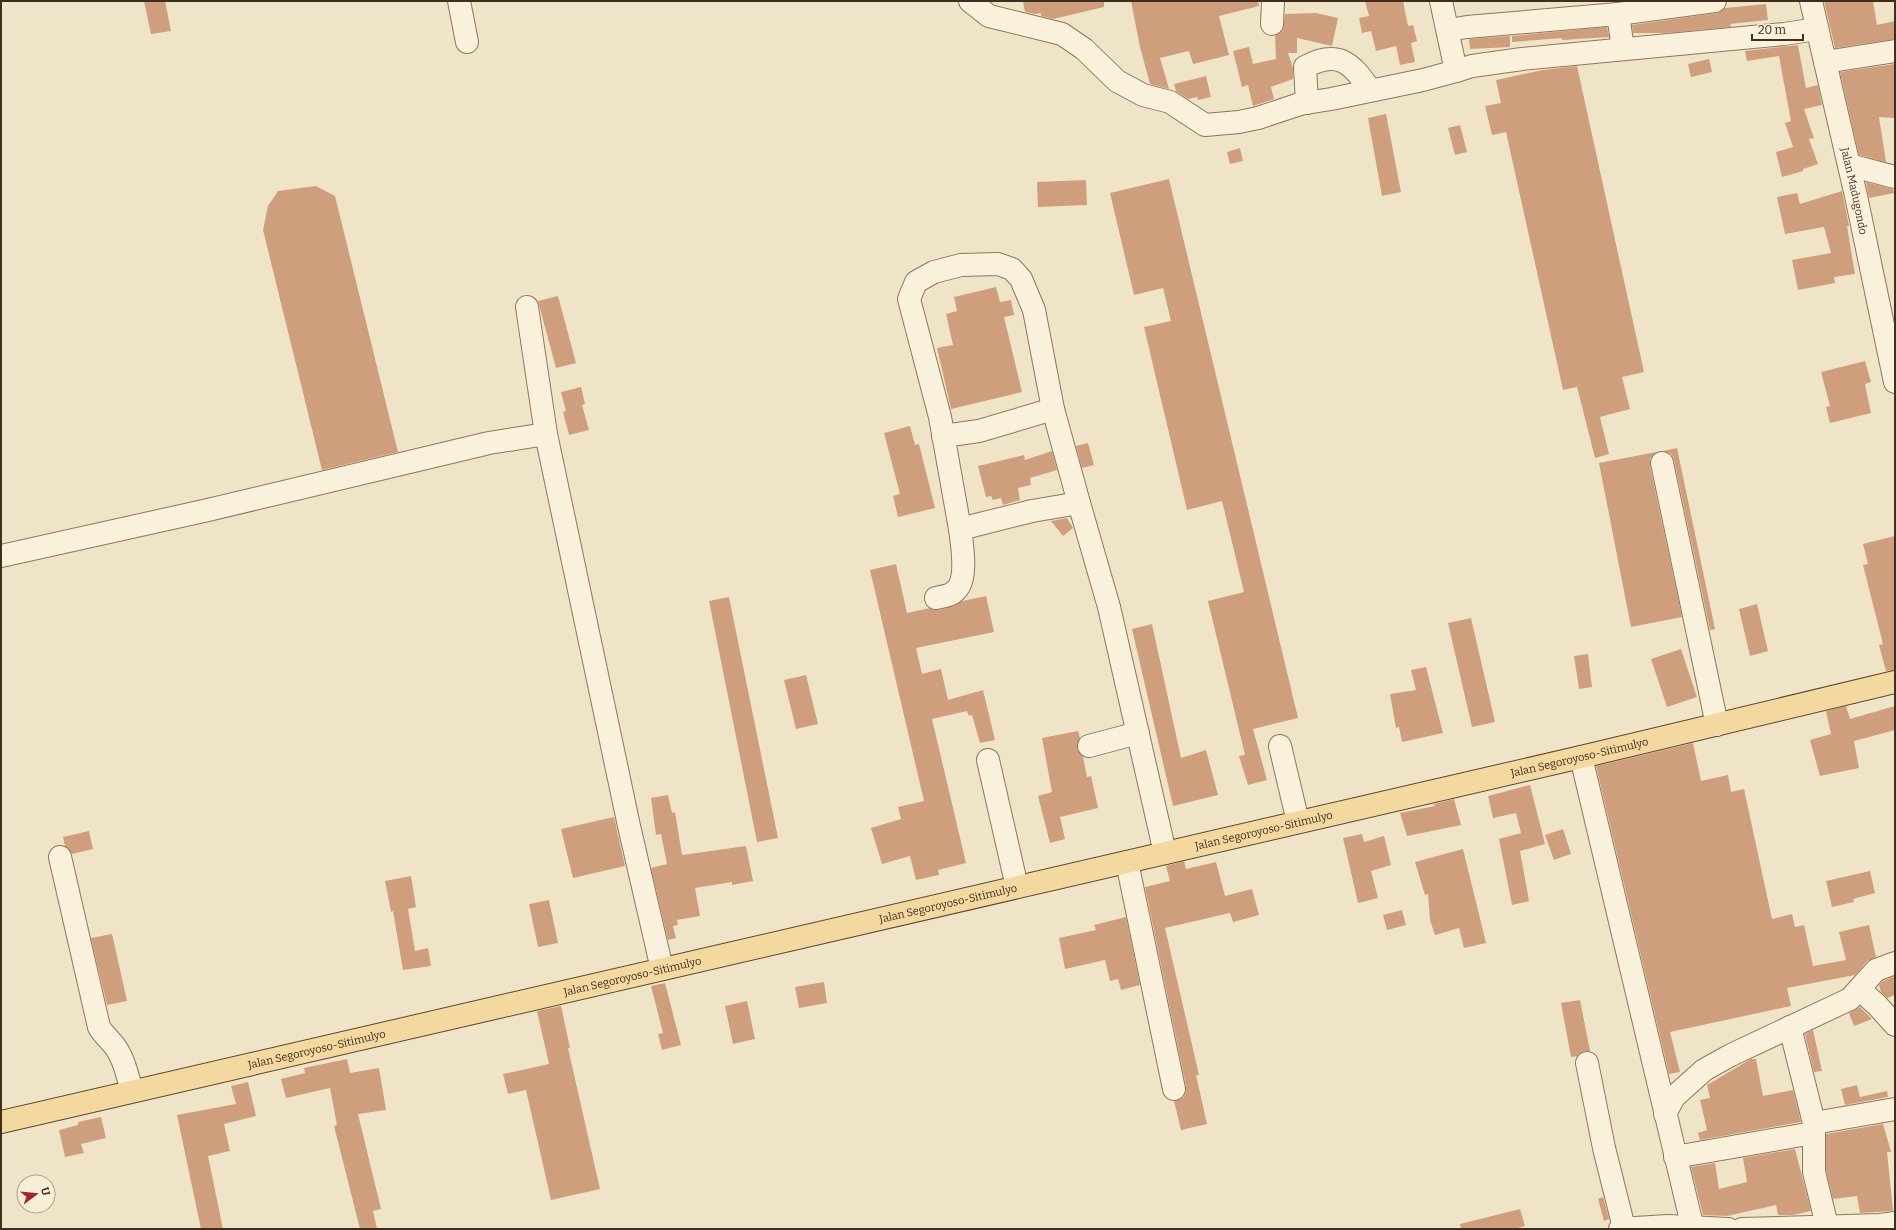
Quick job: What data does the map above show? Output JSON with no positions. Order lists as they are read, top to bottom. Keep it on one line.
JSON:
{"streets":{"main road":["Jalan Segoroyoso-Sitimulyo"],"street":["Jalan Madugondo"]},"scale_bar":"20 m","north":"right"}
